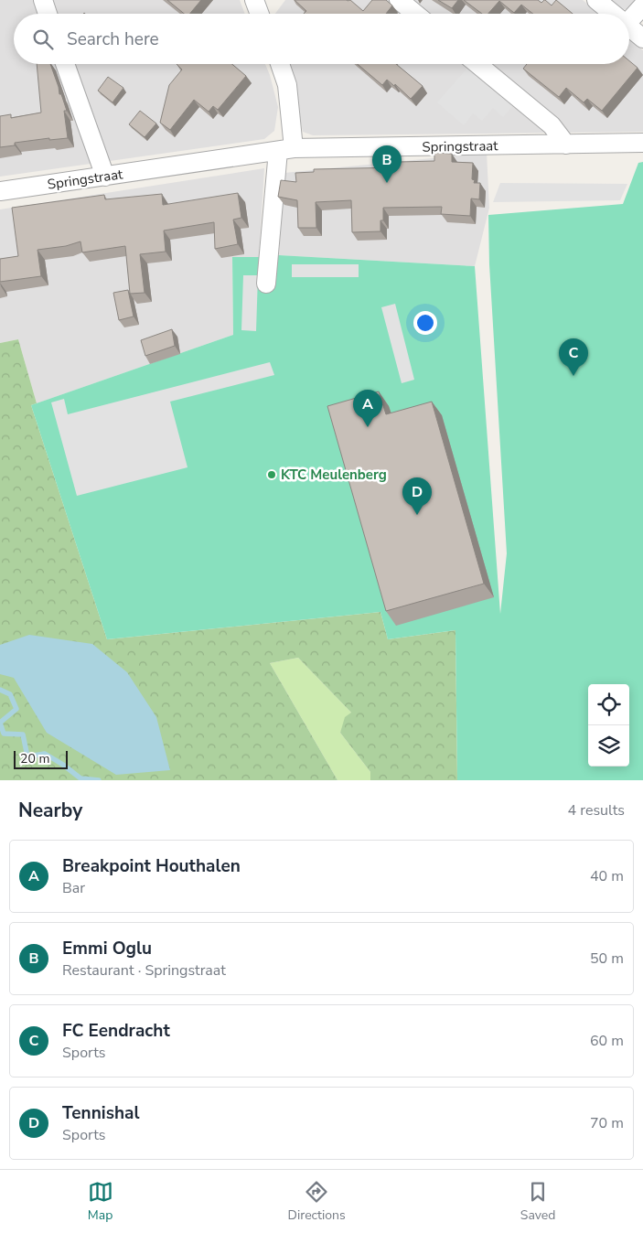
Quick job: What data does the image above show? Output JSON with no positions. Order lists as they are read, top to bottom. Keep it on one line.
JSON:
{"streets":{"street":["Springstraat"]},"places":["KTC Meulenberg"],"scale_bar":"20 m","page":{"search":"Search here","pins":["B","C","A","D"],"scale":"20 m","heading":["Nearby","4 results"],"list":[{"mark":"A","name":"Breakpoint Houthalen","note":"Bar","value":"40 m"},{"mark":"B","name":"Emmi Oglu","note":"Restaurant · Springstraat","value":"50 m"},{"mark":"C","name":"FC Eendracht","note":"Sports","value":"60 m"},{"mark":"D","name":"Tennishal","note":"Sports","value":"70 m"}],"nav":["Map","Directions","Saved"]}}
